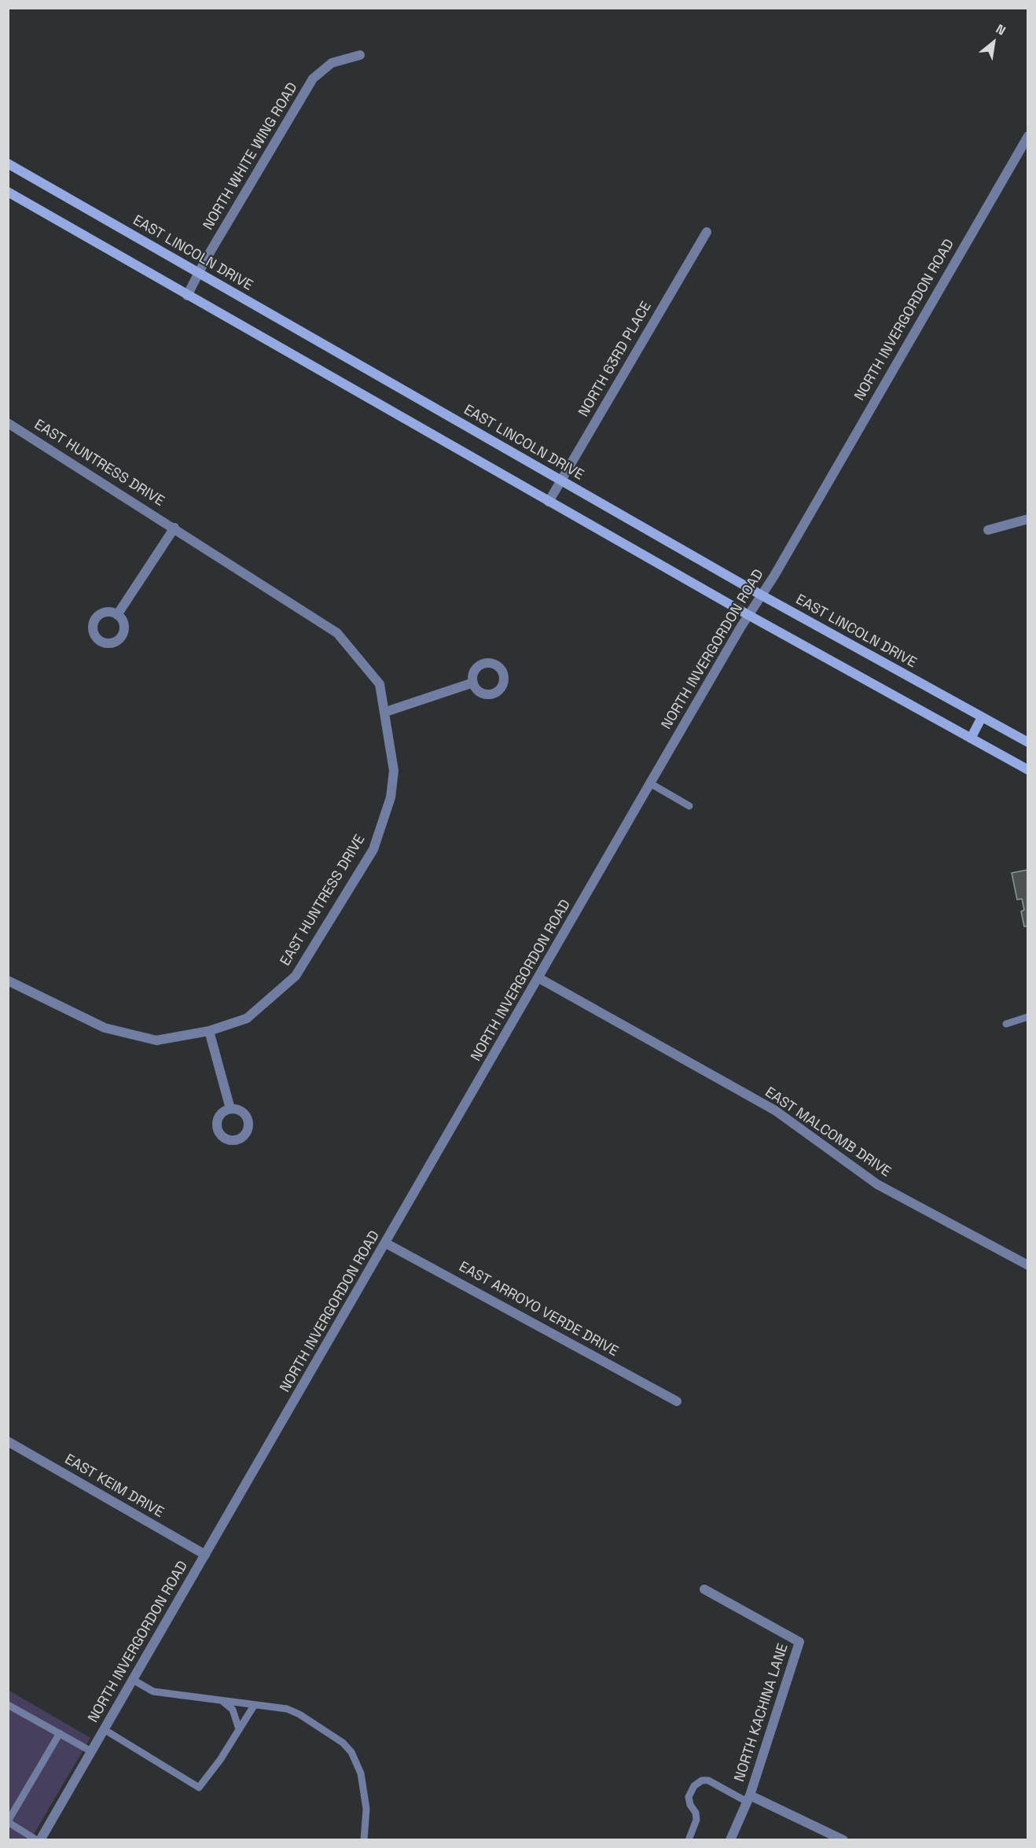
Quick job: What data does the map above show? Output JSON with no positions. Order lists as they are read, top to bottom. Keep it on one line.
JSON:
{"streets":{"main road":["EAST LINCOLN DRIVE"],"street":["NORTH WHITE WING ROAD","NORTH INVERGORDON ROAD","NORTH 63RD PLACE","EAST HUNTRESS DRIVE","EAST MALCOMB DRIVE","EAST ARROYO VERDE DRIVE","EAST KEIM DRIVE","NORTH KACHINA LANE"]},"crossings":[["NORTH WHITE WING ROAD","EAST LINCOLN DRIVE"],["EAST LINCOLN DRIVE","NORTH INVERGORDON ROAD"],["EAST LINCOLN DRIVE","NORTH 63RD PLACE"],["NORTH INVERGORDON ROAD","EAST MALCOMB DRIVE"],["NORTH INVERGORDON ROAD","EAST ARROYO VERDE DRIVE"],["NORTH INVERGORDON ROAD","EAST KEIM DRIVE"]],"north":"top right"}
